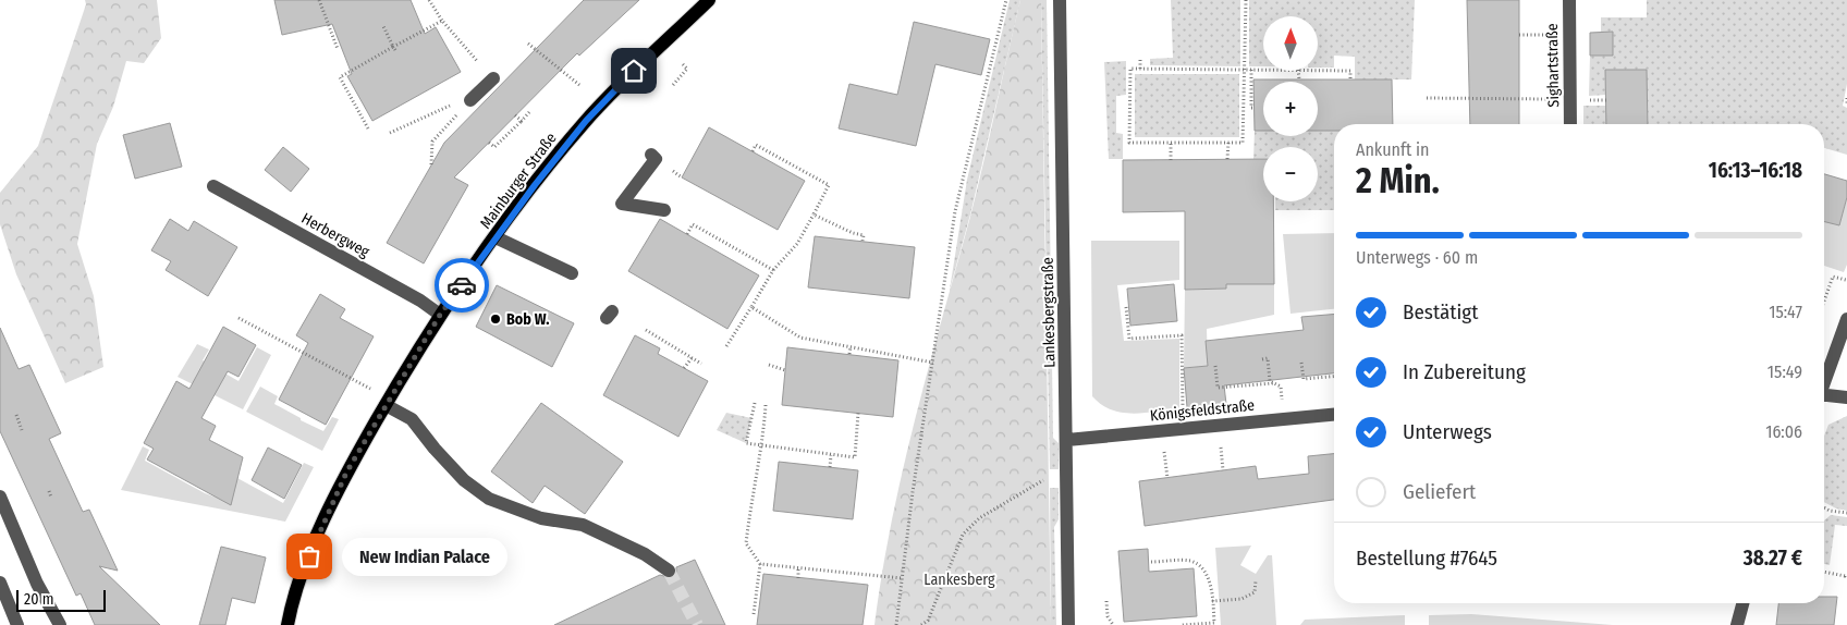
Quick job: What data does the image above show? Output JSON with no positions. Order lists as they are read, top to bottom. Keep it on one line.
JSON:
{"streets":{"main road":["Mainburger Straße"],"street":["Sighartstraße","Herbergweg","Lankesbergstraße","Königsfeldstraße"]},"crossings":[["Mainburger Straße","Herbergweg"],["Lankesbergstraße","Königsfeldstraße"]],"parks":["Lankesberg"],"places":["Bob W.","New Indian Palace"],"scale_bar":"20 m","north":"top","page":{"map_buttons":["+","−"],"heading":["2 Min.","Ankunft in","16:13–16:18"],"panel":["Bestellung #7645","38.27 €"],"bar":"Unterwegs · 60 m","list":[["Bestätigt","15:47"],["In Zubereitung","15:49"],["Unterwegs","16:06"],"Geliefert"],"bubble":"New Indian Palace","scale":"20 m"}}
